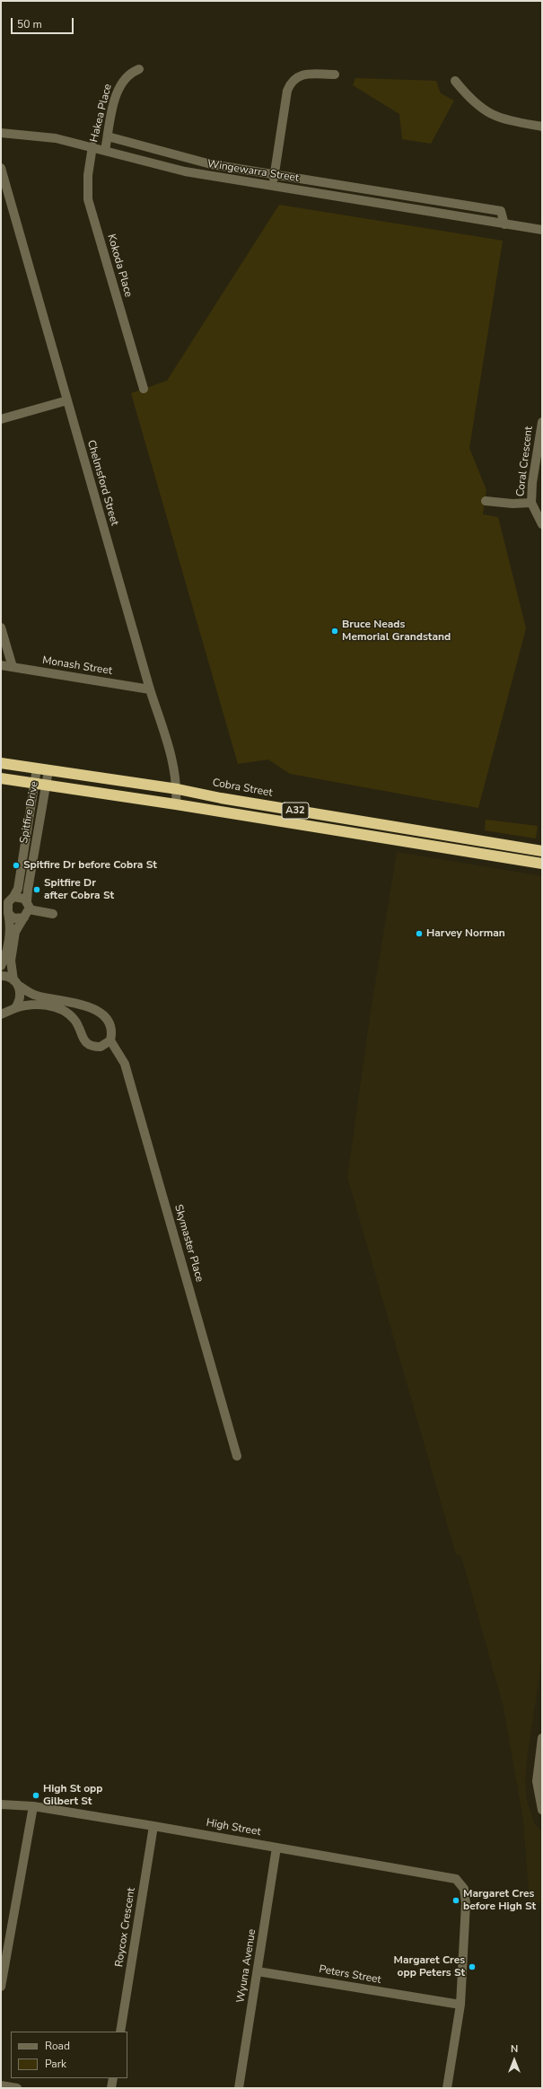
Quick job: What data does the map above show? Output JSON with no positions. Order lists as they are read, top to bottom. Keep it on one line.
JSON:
{"streets":{"highway":["Cobra Street","A32"],"street":["Hakea Place","Wingewarra Street","Kokoda Place","Coral Crescent","Chelmsford Street","Monash Street","Spitfire Drive","Skymaster Place","High Street","Roycox Crescent","Wyuna Avenue","Peters Street"]},"crossings":[["Hakea Place","Wingewarra Street"],["Wingewarra Street","Kokoda Place"],["Chelmsford Street","Monash Street"],["Chelmsford Street","Cobra Street"],["Chelmsford Street","A32"],["Cobra Street","Spitfire Drive"],["A32","Spitfire Drive"],["High Street","Roycox Crescent"],["High Street","Wyuna Avenue"],["High Street","Peters Street"],["Wyuna Avenue","Peters Street"]],"places":["Bruce Neads Memorial Grandstand","Spitfire Dr before Cobra St","Spitfire Dr after Cobra St","Harvey Norman","High St opp Gilbert St","Margaret Cres before High St","Margaret Cres opp Peters St"],"legend":["Road","Park"],"scale_bar":"50 m","north":"top"}
